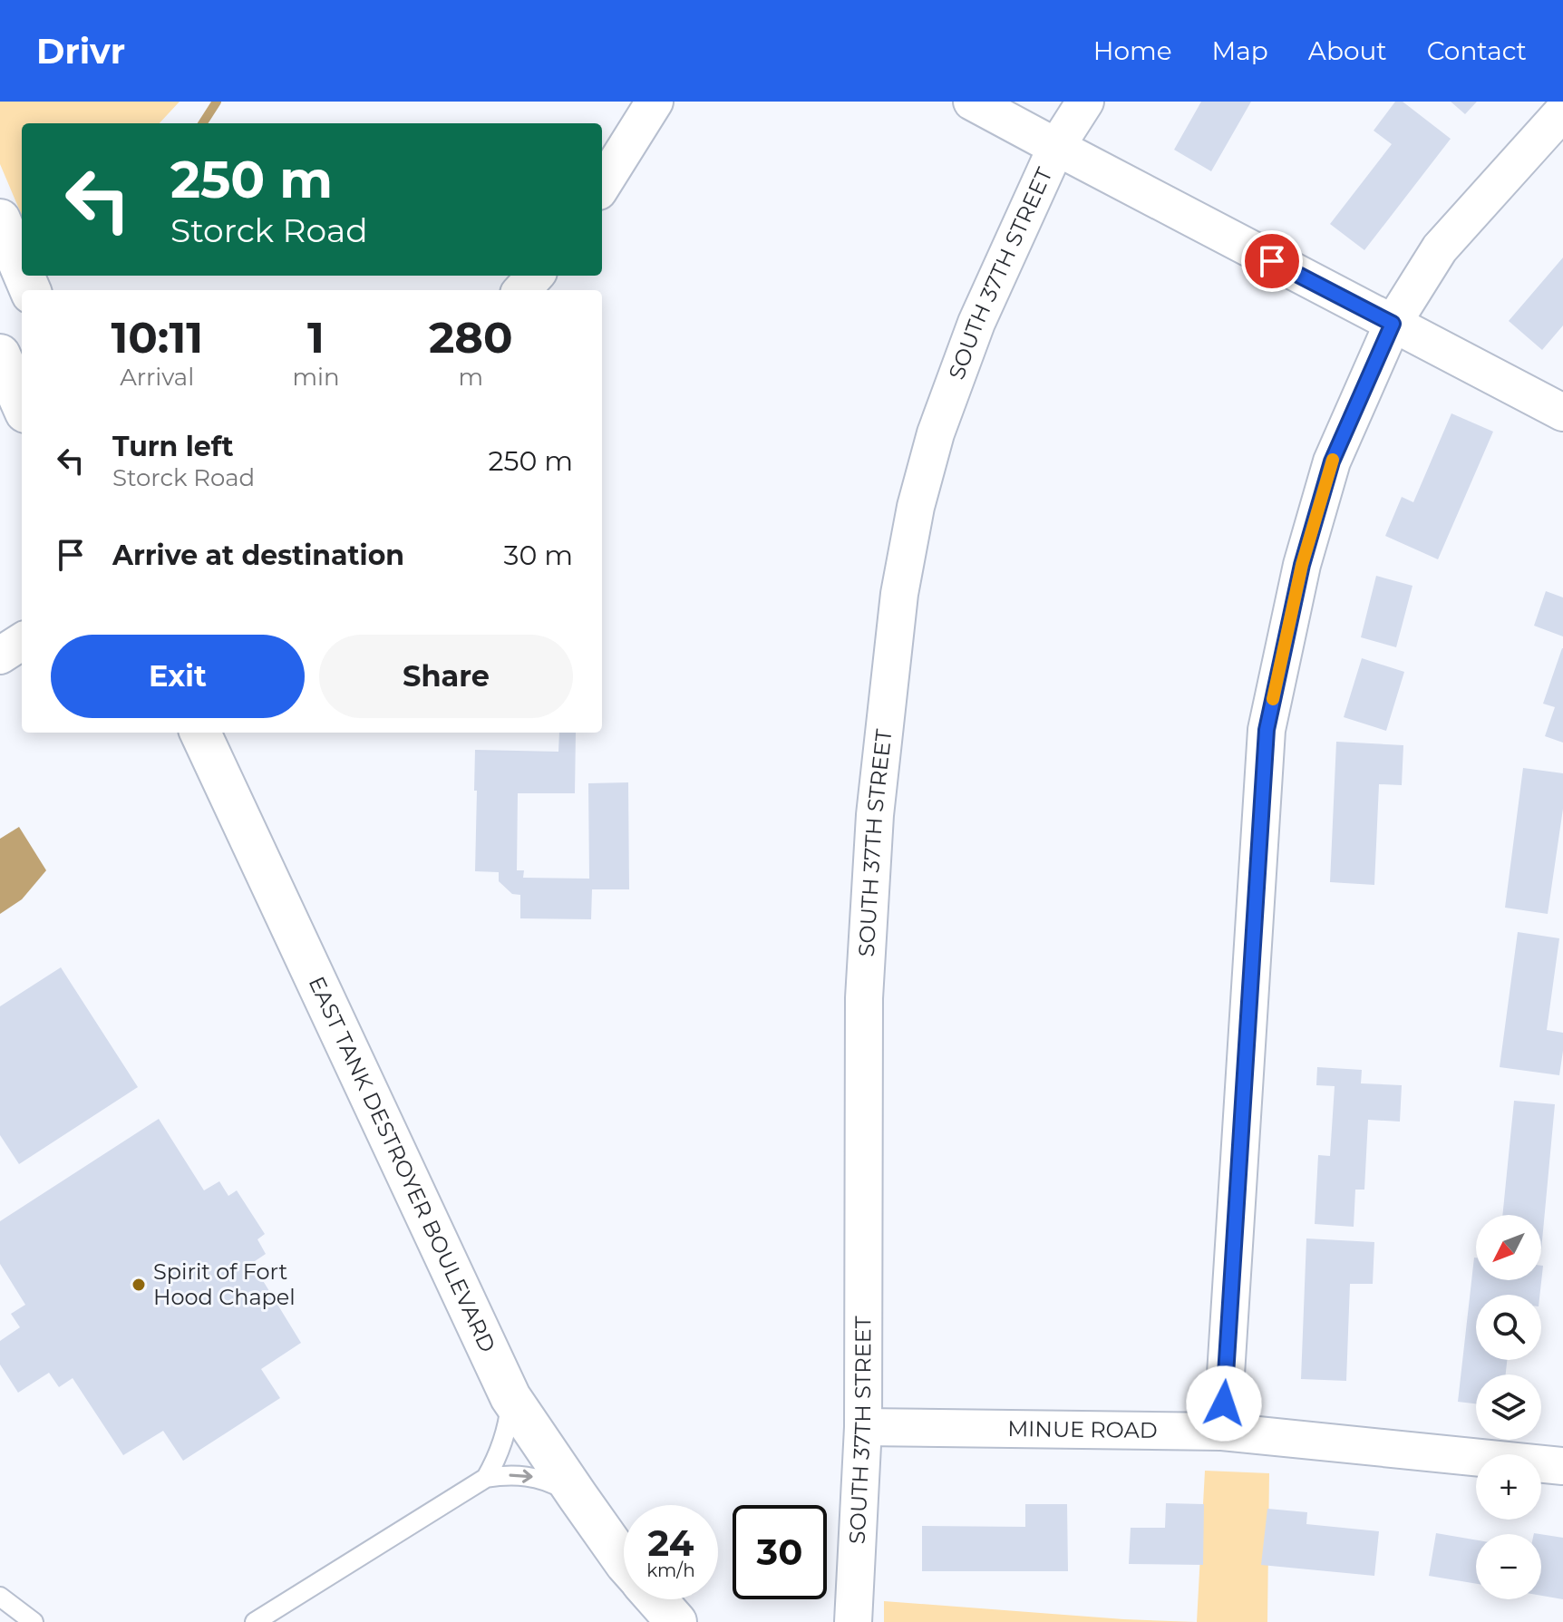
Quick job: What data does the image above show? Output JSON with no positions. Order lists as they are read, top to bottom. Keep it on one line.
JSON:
{"streets":{"street":["SOUTH 37TH STREET","EAST TANK DESTROYER BOULEVARD","MINUE ROAD"]},"crossings":[["SOUTH 37TH STREET","MINUE ROAD"]],"places":["Spirit of Fort Hood Chapel"],"north":"bottom left","page":{"header":"Drivr","nav":["Home","Map","About","Contact"],"turn":["250 m","Storck Road"],"eta":["10:11","Arrival","1","min","280","m"],"list":[{"name":"Turn left","note":"Storck Road","value":"250 m"},{"name":"Arrive at destination","value":"30 m"}],"buttons":["Exit","Share"],"map_buttons":["+","−"],"speed":"24 km/h","limit":"30"}}
